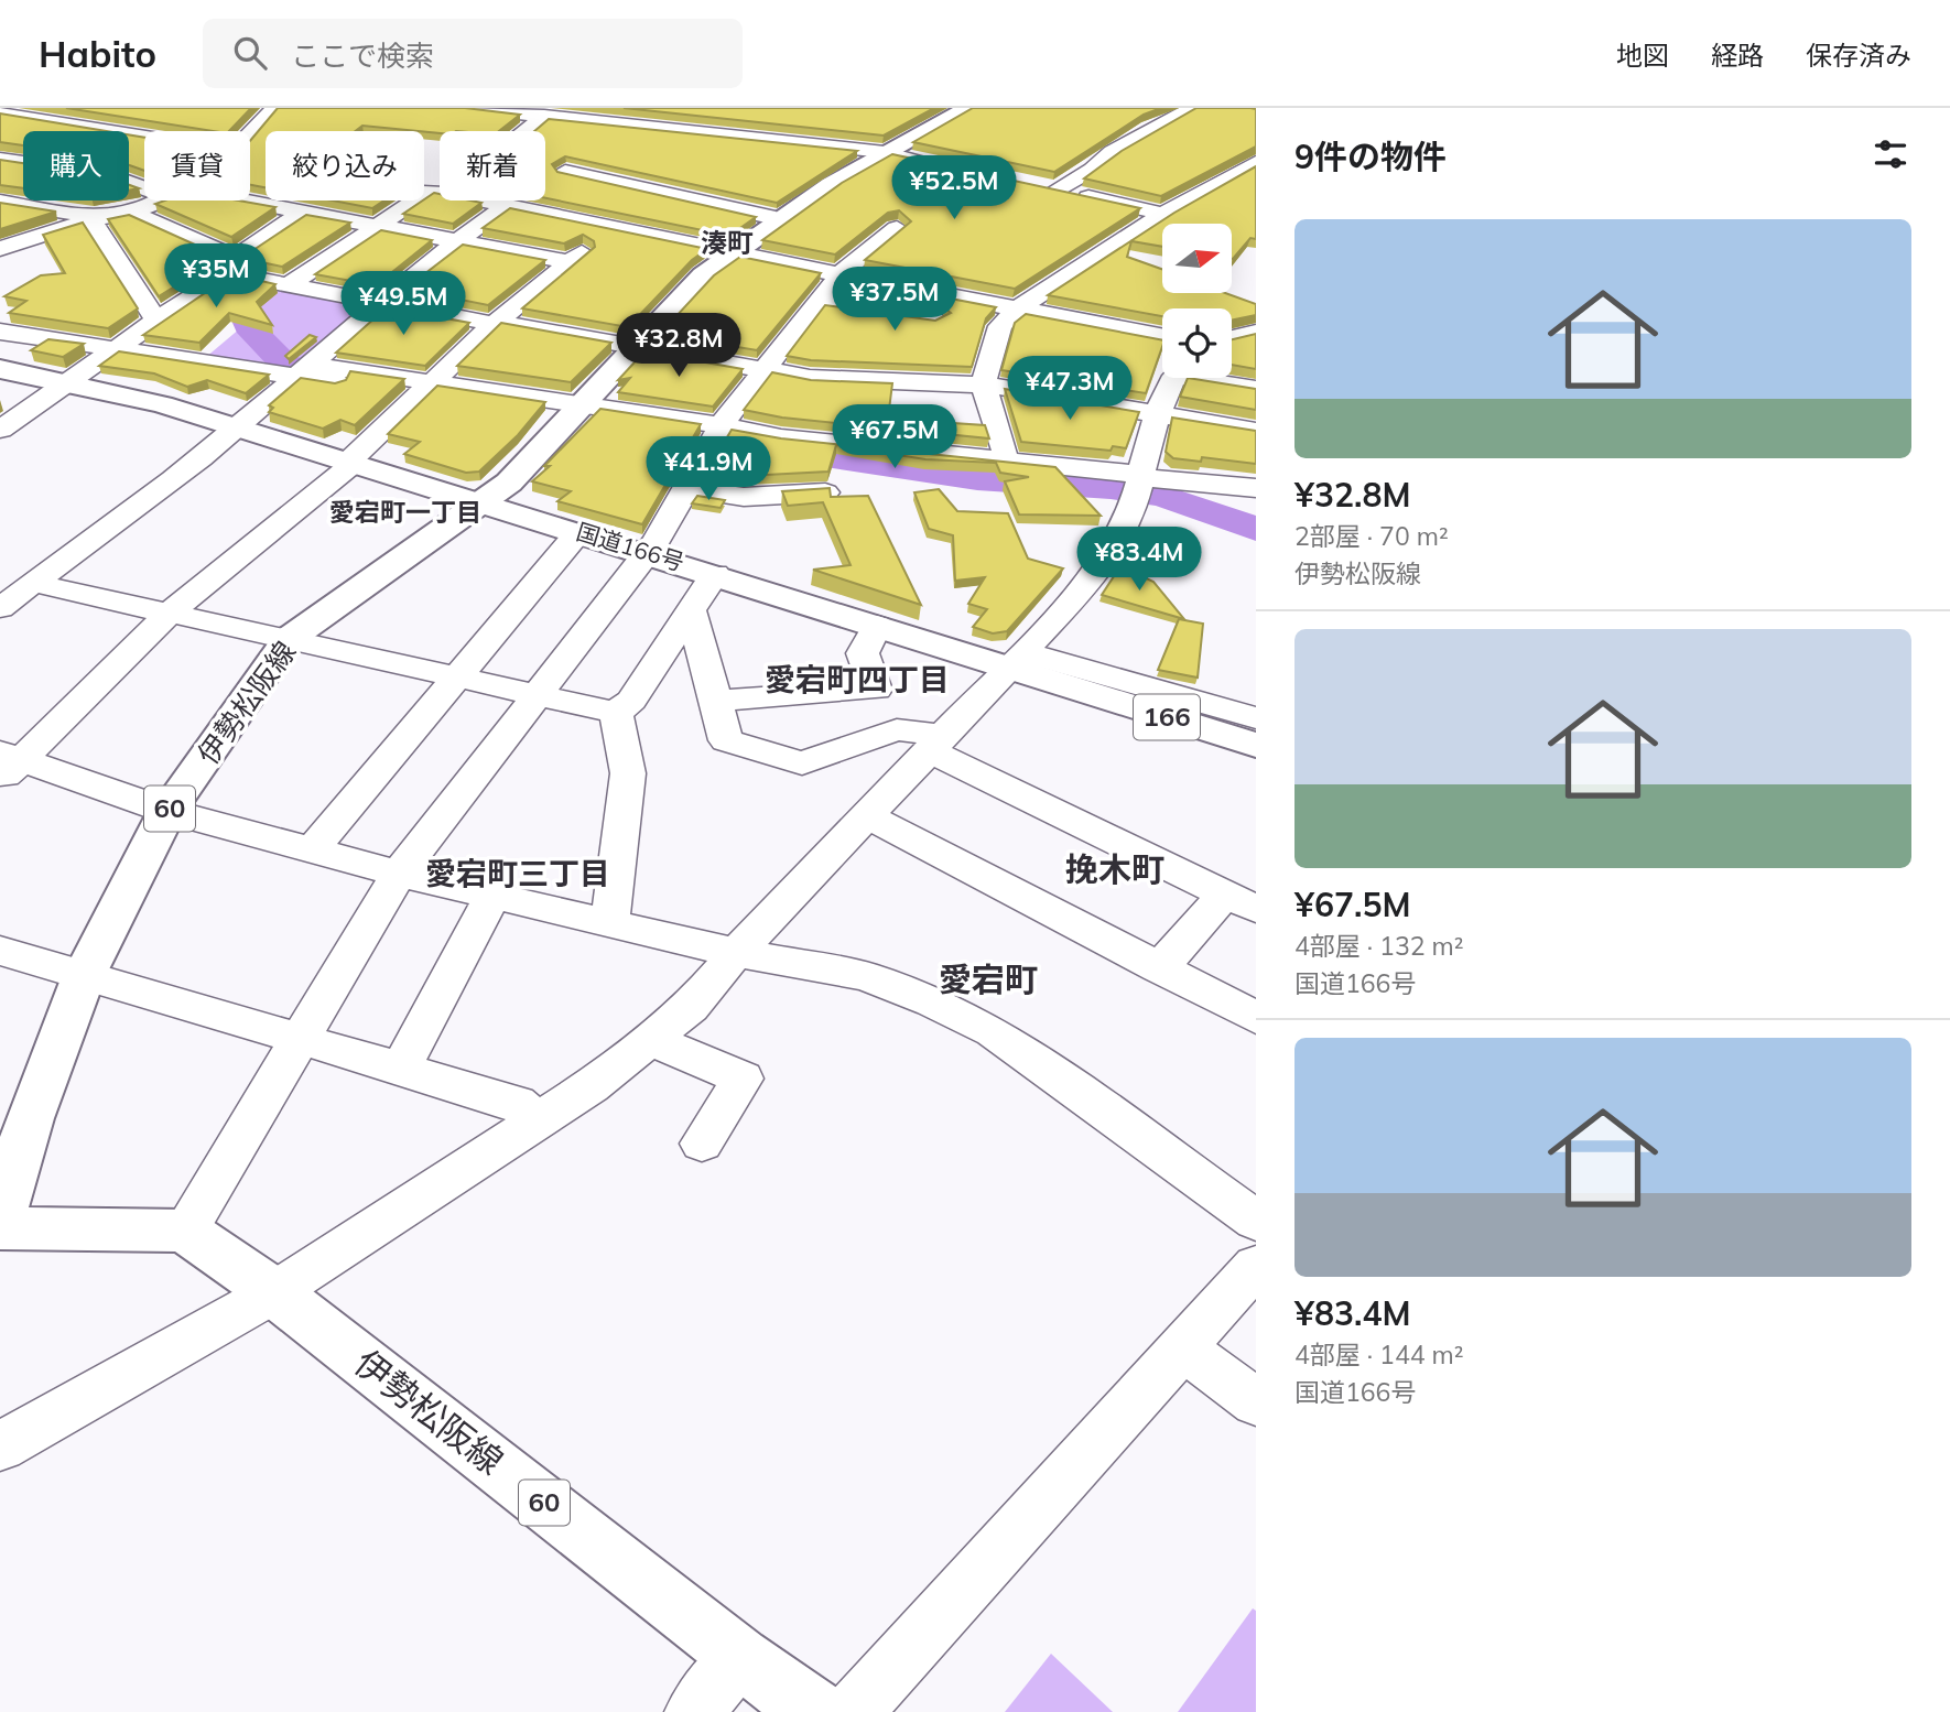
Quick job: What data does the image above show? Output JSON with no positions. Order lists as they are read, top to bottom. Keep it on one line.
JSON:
{"streets":{"main road":["国道166号","伊勢松阪線","166","60"]},"crossings":[["国道166号","伊勢松阪線"]],"districts":["湊町","愛宕町一丁目","愛宕町四丁目","挽木町","愛宕町三丁目","愛宕町"],"north":"right","page":{"header":"Habito","search":"ここで検索","nav":["地図","経路","保存済み"],"heading":"9件の物件","chip":["購入","賃貸","絞り込み","新着"],"price":["¥52.5M","¥35M","¥37.5M","¥49.5M","¥32.8M","¥47.3M","¥67.5M","¥41.9M","¥83.4M"],"list":[{"name":"¥32.8M","note":"2部屋 · 70 m² · 伊勢松阪線"},{"name":"¥67.5M","note":"4部屋 · 132 m² · 国道166号"},{"name":"¥83.4M","note":"4部屋 · 144 m² · 国道166号"}]}}
